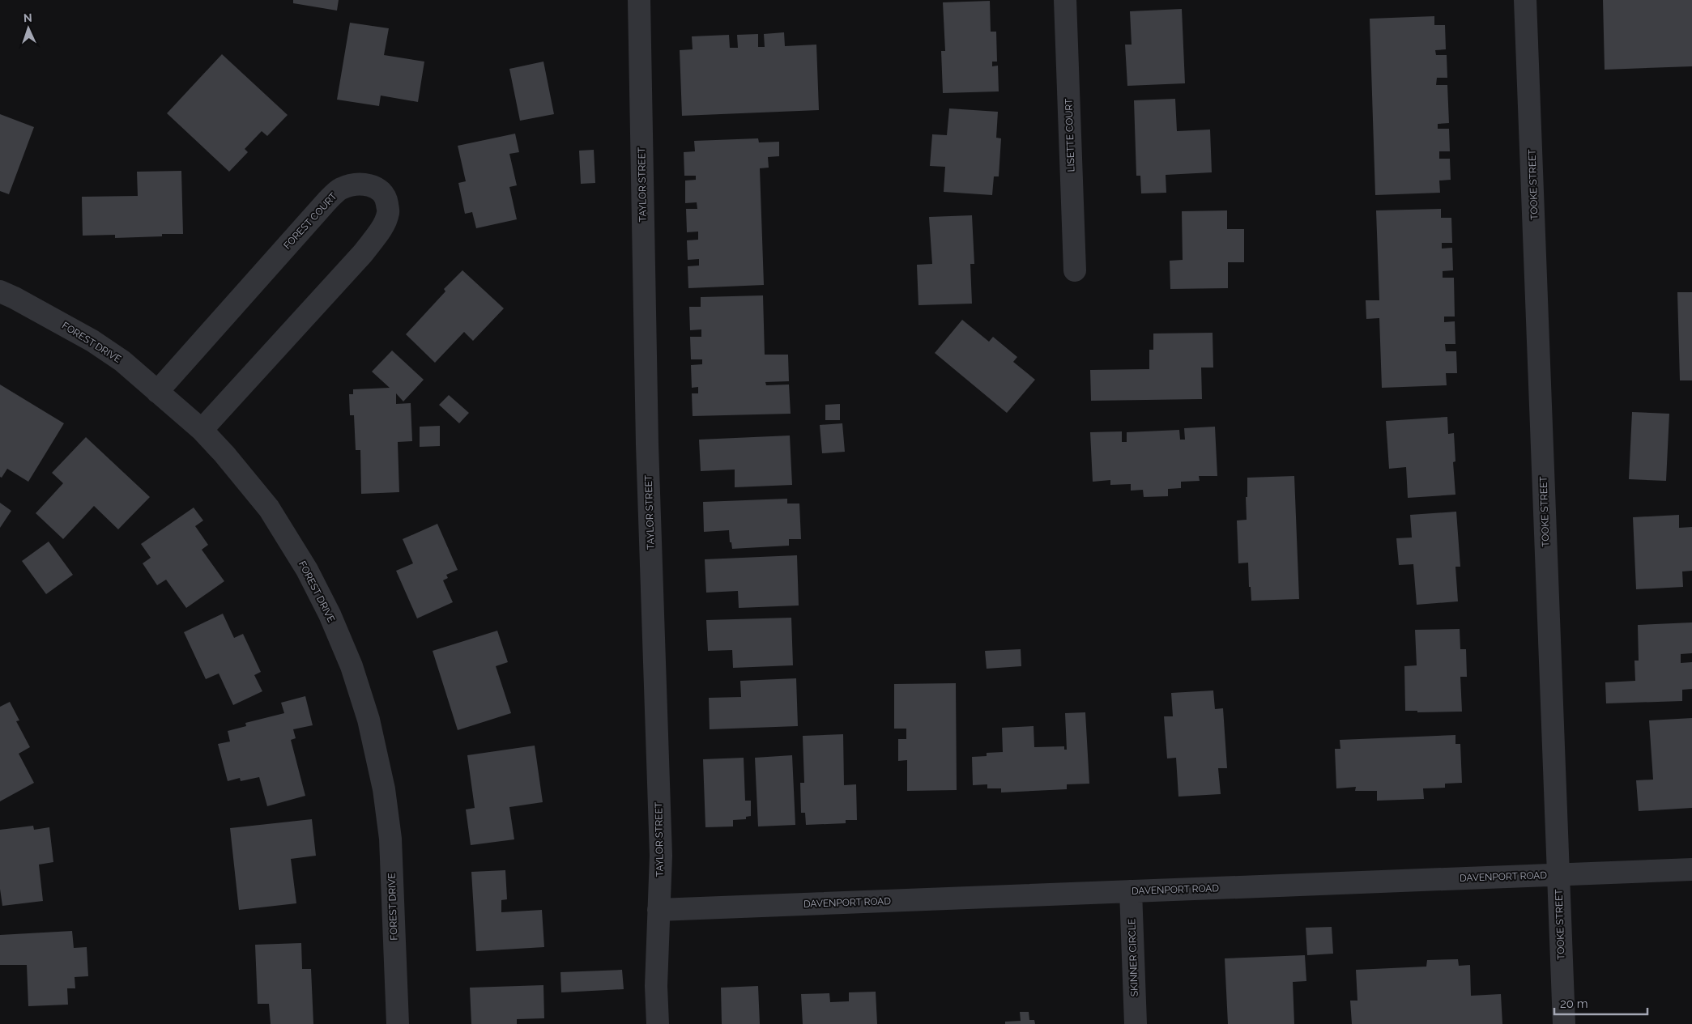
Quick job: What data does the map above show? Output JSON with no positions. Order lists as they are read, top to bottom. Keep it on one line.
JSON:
{"streets":{"street":["LISETTE COURT","TAYLOR STREET","TOOKE STREET","FOREST COURT","FOREST DRIVE","DAVENPORT ROAD","SKINNER CIRCLE"]},"crossings":[["TAYLOR STREET","DAVENPORT ROAD"],["TOOKE STREET","DAVENPORT ROAD"],["FOREST COURT","FOREST DRIVE"],["DAVENPORT ROAD","SKINNER CIRCLE"]],"scale_bar":"20 m","north":"top"}
